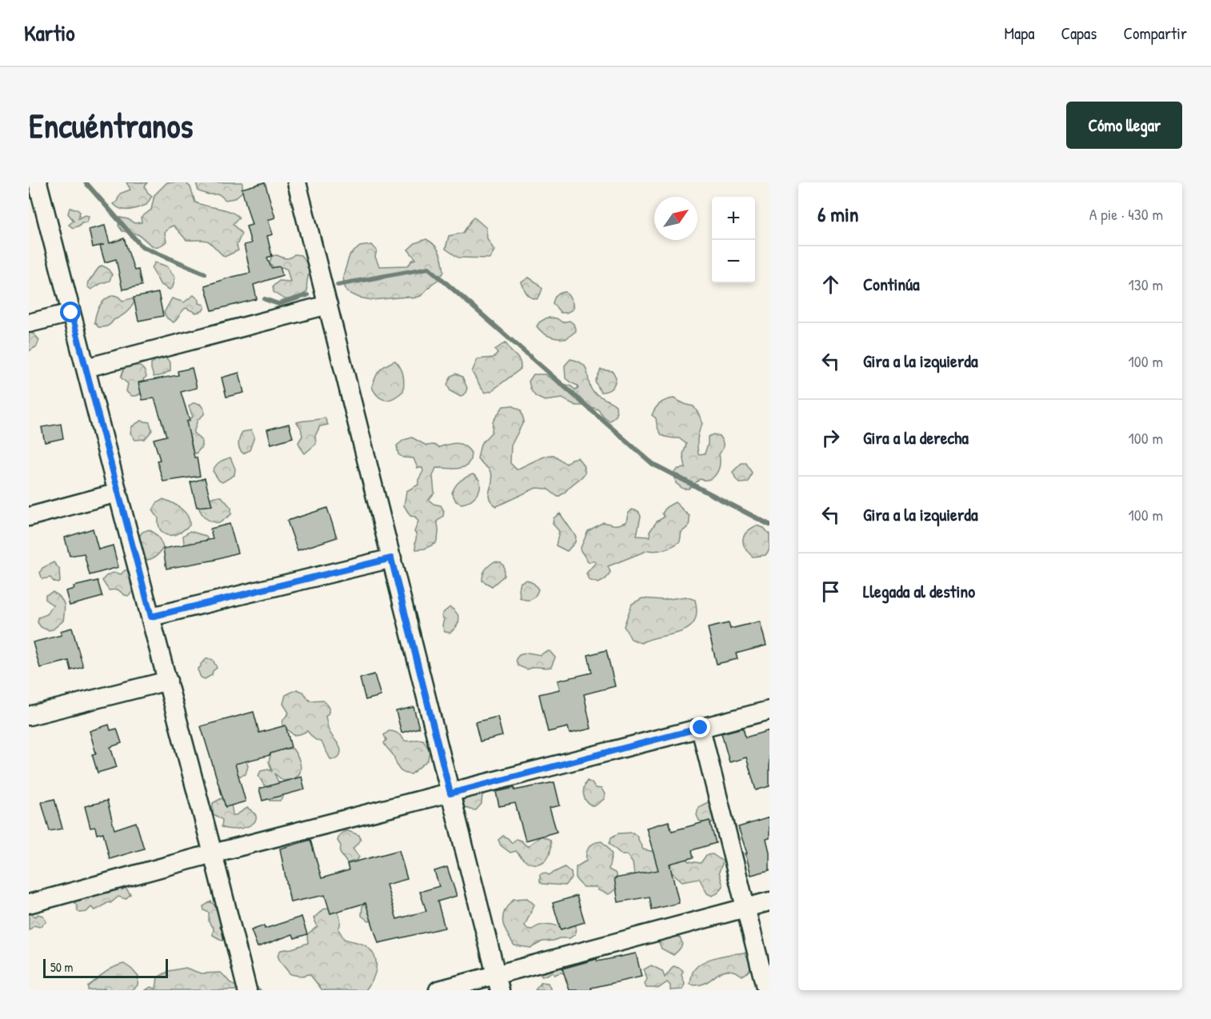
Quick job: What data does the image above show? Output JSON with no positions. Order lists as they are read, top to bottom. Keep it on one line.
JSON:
{"scale_bar":"50 m","north":"top right","page":{"header":"Kartio","nav":["Mapa","Capas","Compartir"],"buttons":"Cómo llegar","title":"Encuéntranos","heading":["6 min","A pie · 430 m"],"map_buttons":["+","−"],"list":[["Continúa","130 m"],["Gira a la izquierda","100 m"],["Gira a la derecha","100 m"],["Gira a la izquierda","100 m"],"Llegada al destino"],"scale":"50 m"}}
